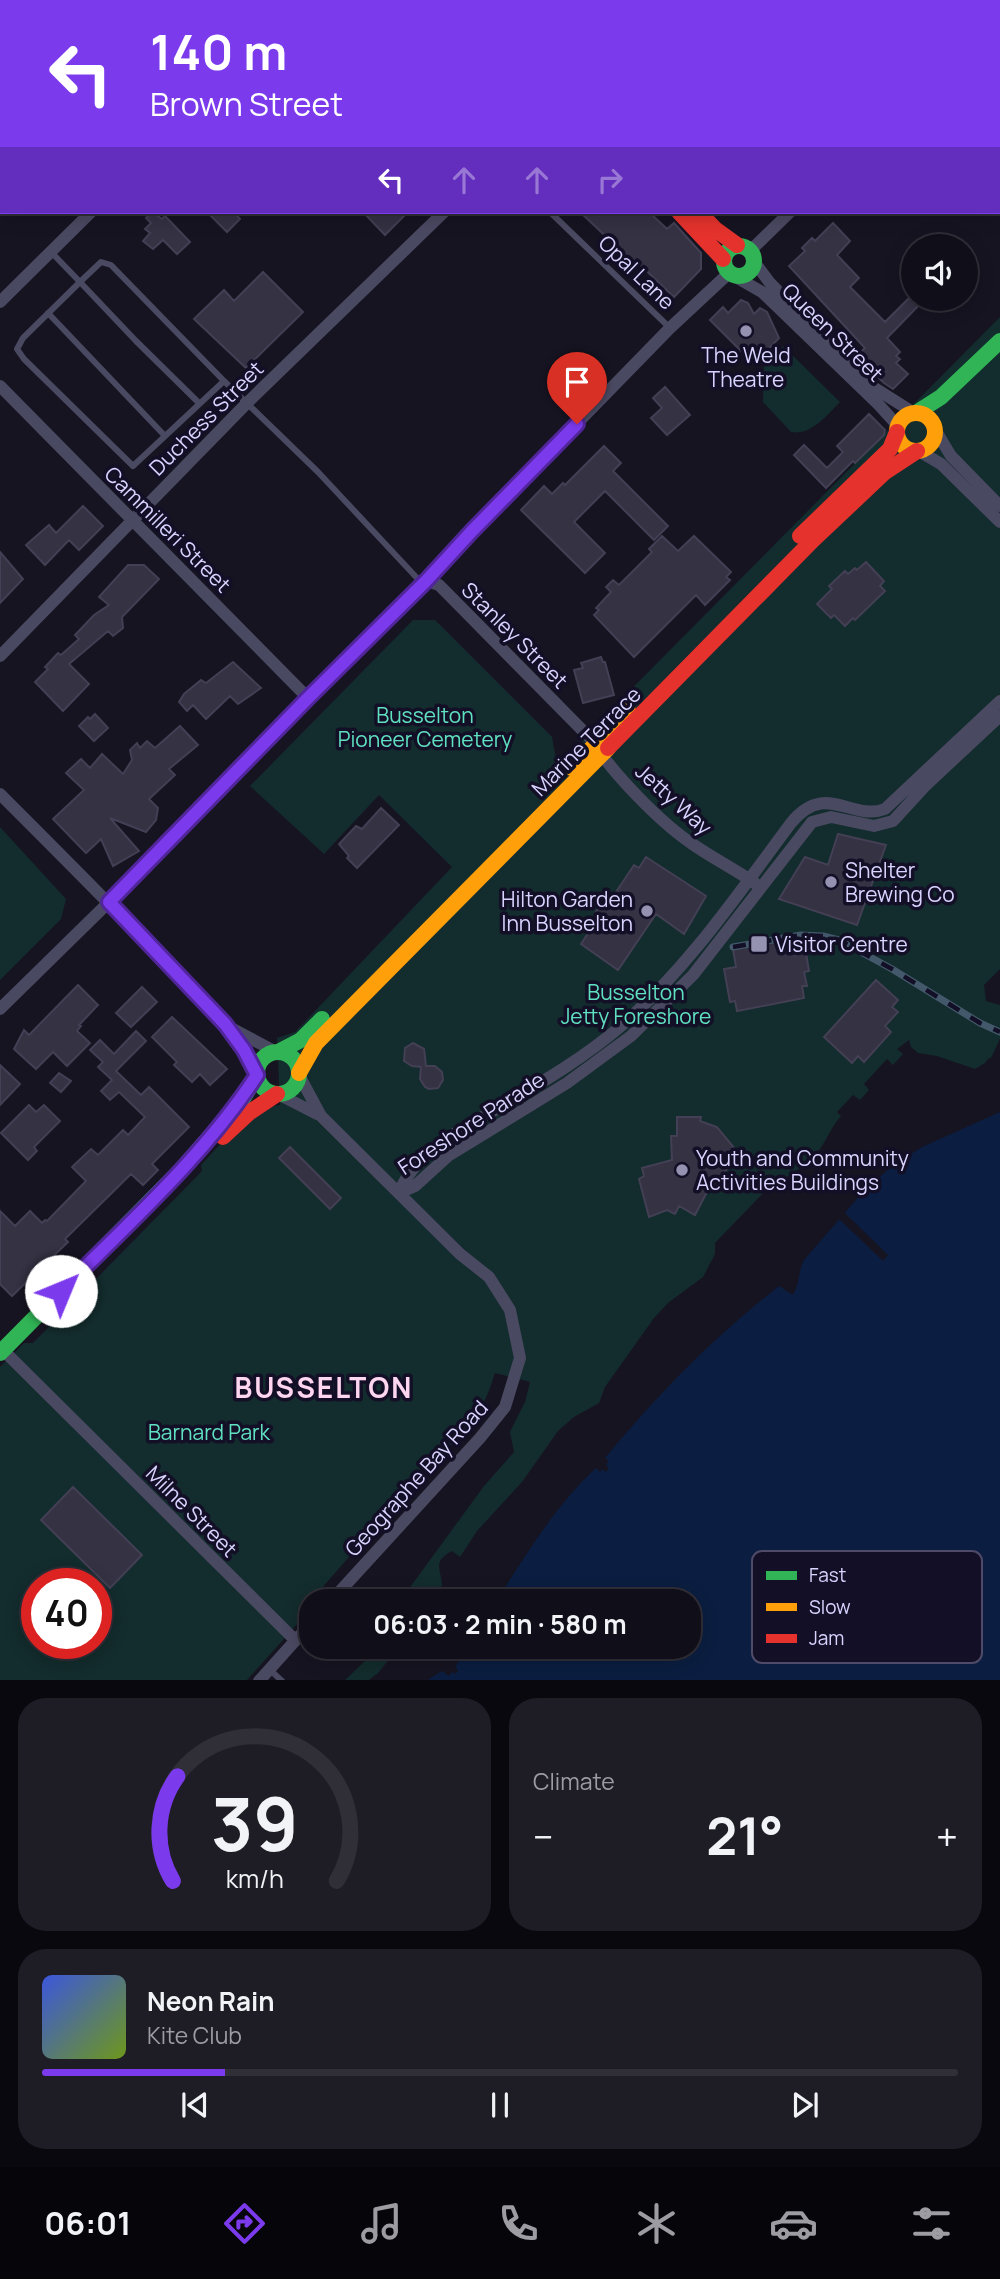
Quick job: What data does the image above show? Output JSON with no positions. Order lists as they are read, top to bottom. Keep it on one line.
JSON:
{"streets":{"street":["Queen Street","Duchess Street","Cammilleri Street","Stanley Street","Marine Terrace","Jetty Way","Foreshore Parade","Geographe Bay Road","Milne Street"],"lane":["Opal Lane"]},"crossings":[["Queen Street","Marine Terrace"],["Duchess Street","Cammilleri Street"],["Duchess Street","Stanley Street"],["Stanley Street","Marine Terrace"],["Stanley Street","Jetty Way"],["Marine Terrace","Jetty Way"],["Marine Terrace","Geographe Bay Road"],["Jetty Way","Foreshore Parade"],["Foreshore Parade","Geographe Bay Road"]],"districts":["BUSSELTON"],"parks":["Busselton Pioneer Cemetery","Busselton Jetty Foreshore","Barnard Park"],"places":{"other":["The Weld Theatre","Shelter Brewing Co","Hilton Garden Inn Busselton","Youth and Community Activities Buildings"],"transit":["Visitor Centre"]},"legend":["Fast","Slow","Jam"],"page":{"turn":["140 m","Brown Street"],"limit":"40","trip":"06:03 · 2 min · 580 m","tile":"Climate","heat":["−","21°","+"],"song":["Neon Rain","Kite Club"],"tabs":"06:01","gauge":["39","km/h"]}}
